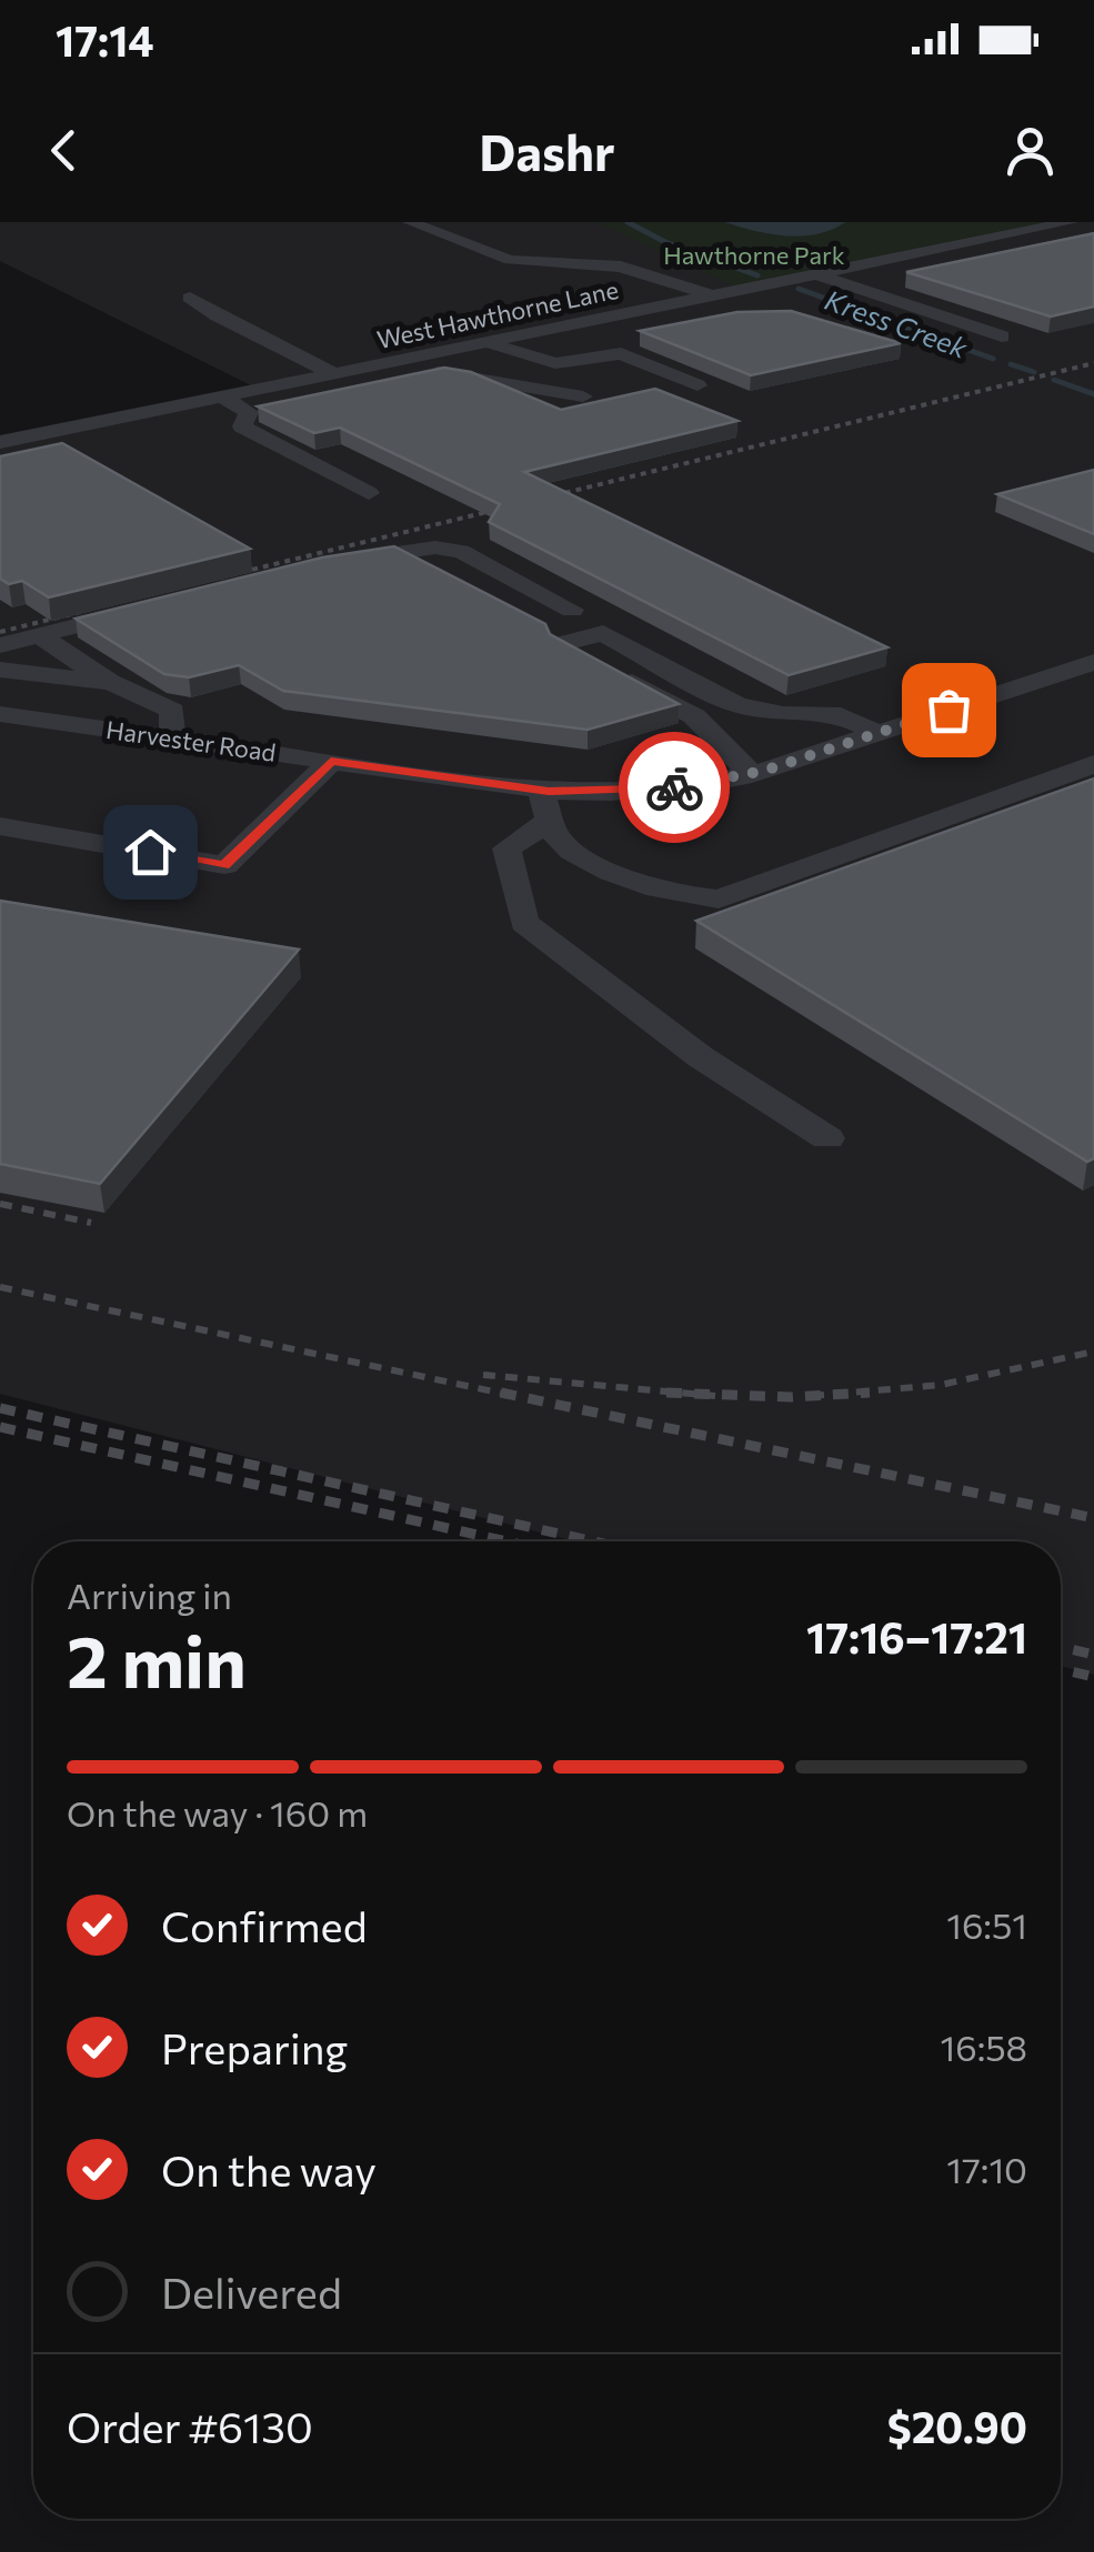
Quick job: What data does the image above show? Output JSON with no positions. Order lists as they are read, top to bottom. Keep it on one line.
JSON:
{"streets":{"street":["West Hawthorne Lane","Harvester Road"]},"water":["Kress Creek"],"parks":["Hawthorne Park"],"page":{"status":"17:14","header":"Dashr","heading":["2 min","Arriving in","17:16–17:21"],"panel":["Order #6130","$20.90"],"bar":"On the way · 160 m","list":[["Confirmed","16:51"],["Preparing","16:58"],["On the way","17:10"],"Delivered"]}}
